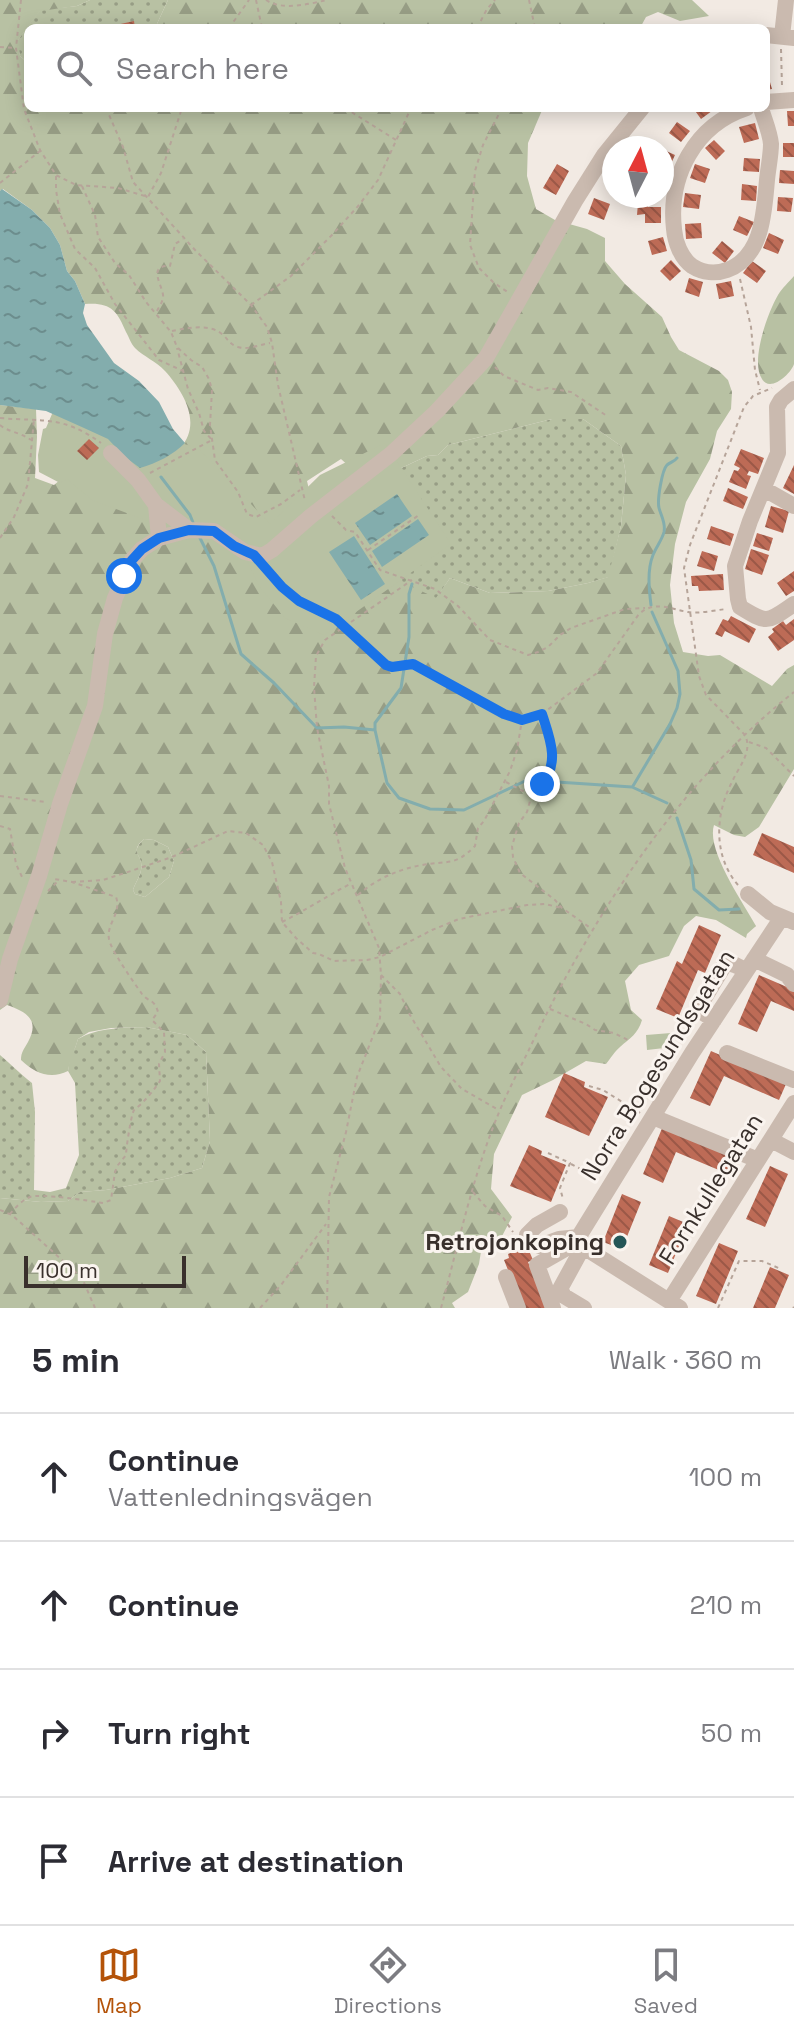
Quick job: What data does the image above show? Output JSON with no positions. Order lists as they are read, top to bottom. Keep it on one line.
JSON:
{"streets":{"street":["Norra Bogesundsgatan","Fornkullegatan"]},"places":["Retrojonkoping"],"scale_bar":"100 m","north":"top","page":{"search":"Search here","scale":"100 m","heading":["5 min","Walk · 360 m"],"list":[["Continue","Vattenledningsvägen","100 m"],["Continue","210 m"],["Turn right","50 m"],"Arrive at destination"],"nav":["Map","Directions","Saved"]}}
